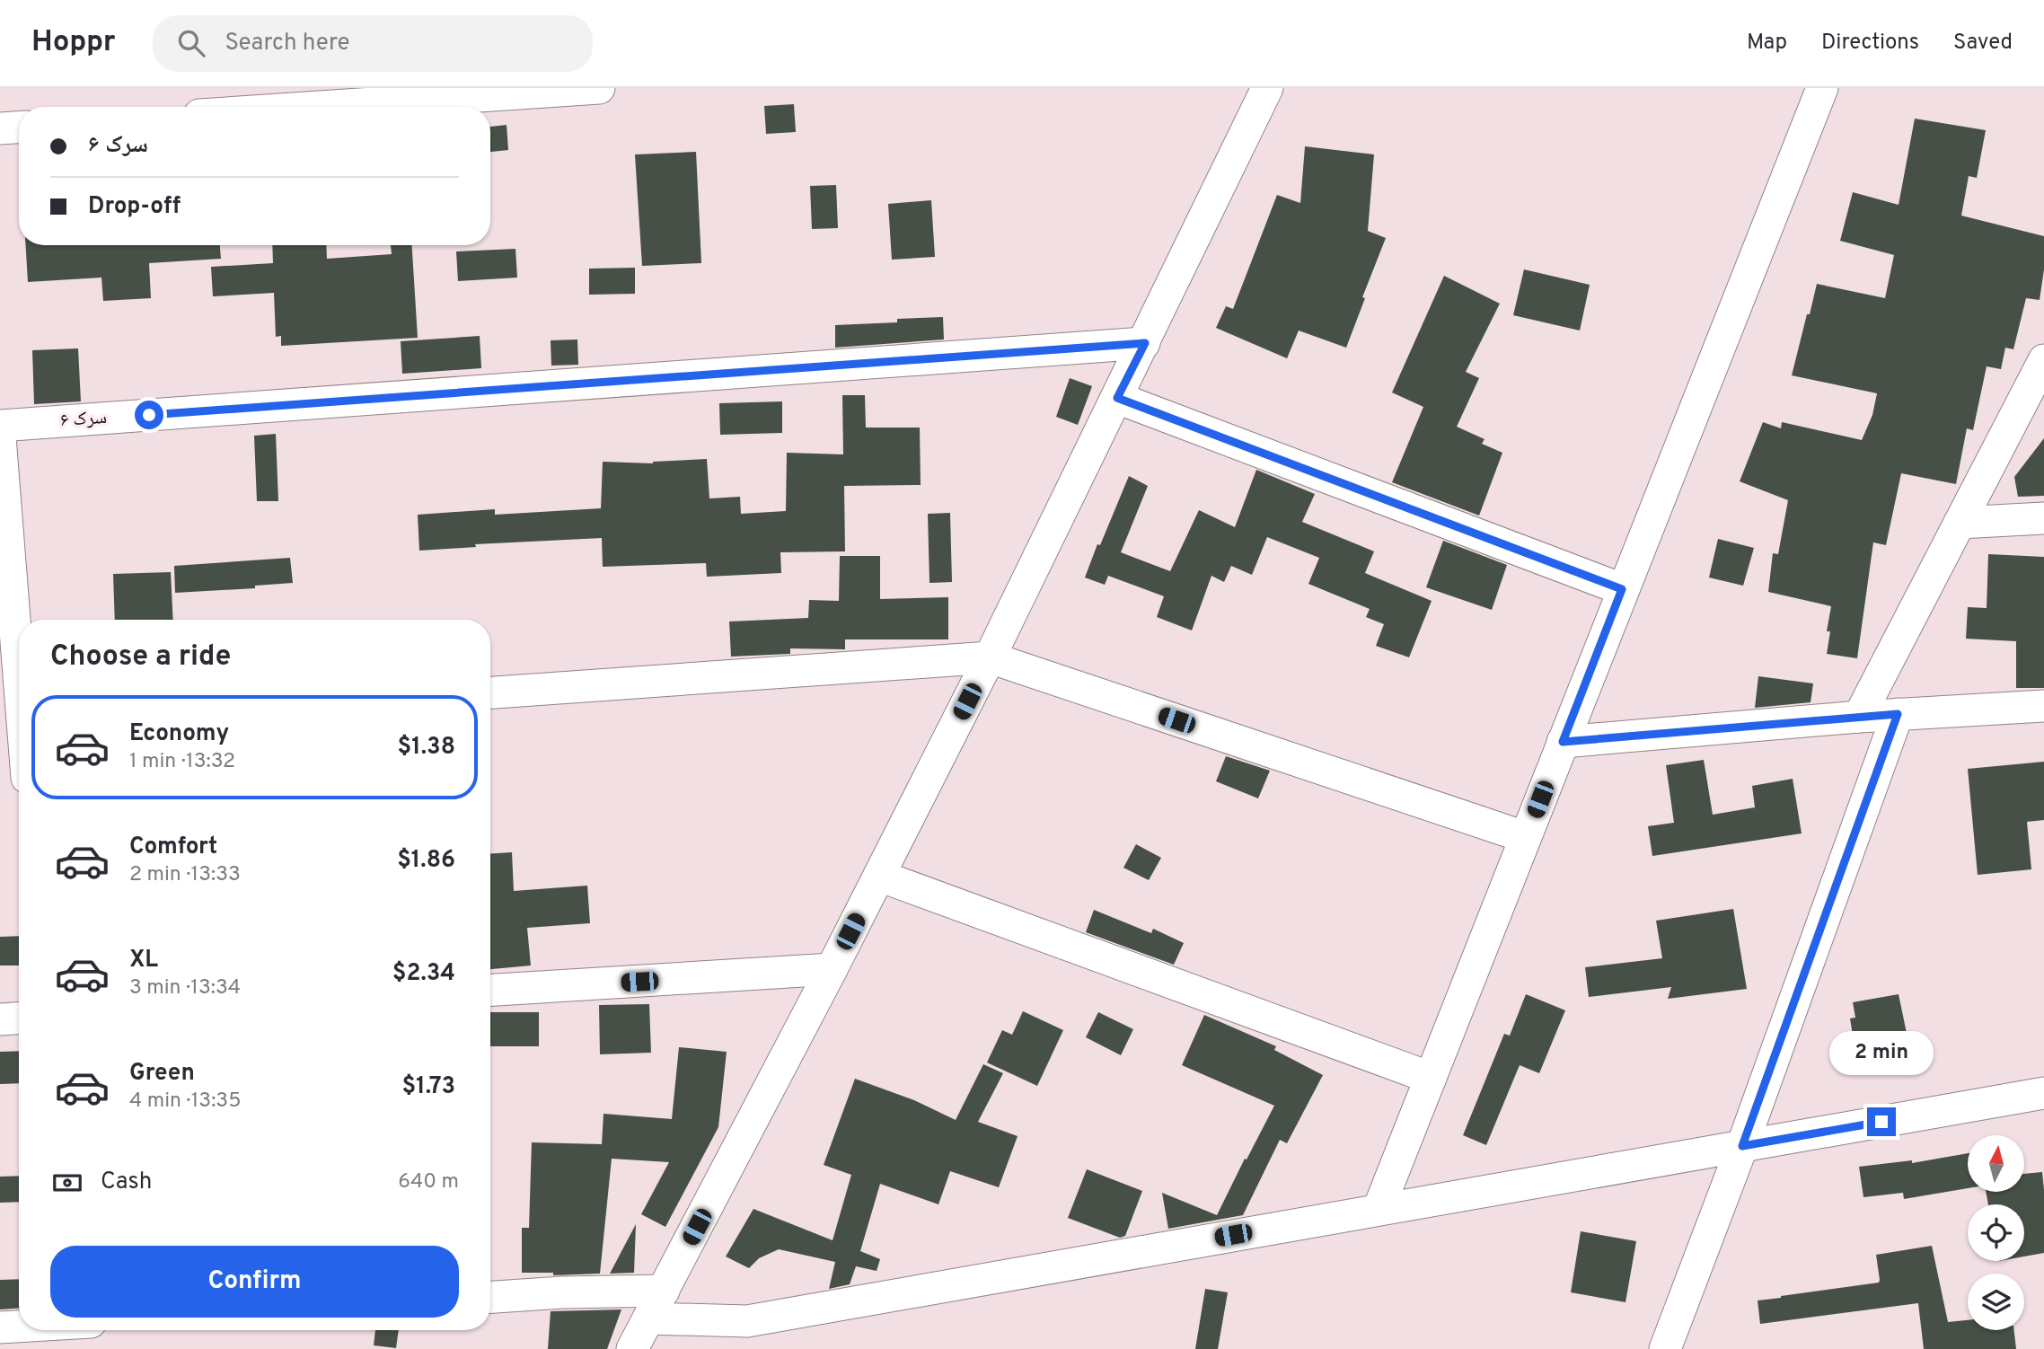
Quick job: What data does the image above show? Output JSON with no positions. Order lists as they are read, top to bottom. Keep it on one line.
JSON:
{"streets":{"street":["سرک ۶"]},"north":"top","page":{"header":"Hoppr","search":"Search here","nav":["Map","Directions","Saved"],"banner":["سرک ۶","Drop-off"],"heading":"Choose a ride","list":[{"name":"Economy","note":"1 min · 13:32","value":"$1.38"},{"name":"Comfort","note":"2 min · 13:33","value":"$1.86"},{"name":"XL","note":"3 min · 13:34","value":"$2.34"},{"name":"Green","note":"4 min · 13:35","value":"$1.73"}],"bubble":"2 min","pay":["Cash","640 m"],"buttons":"Confirm"}}
